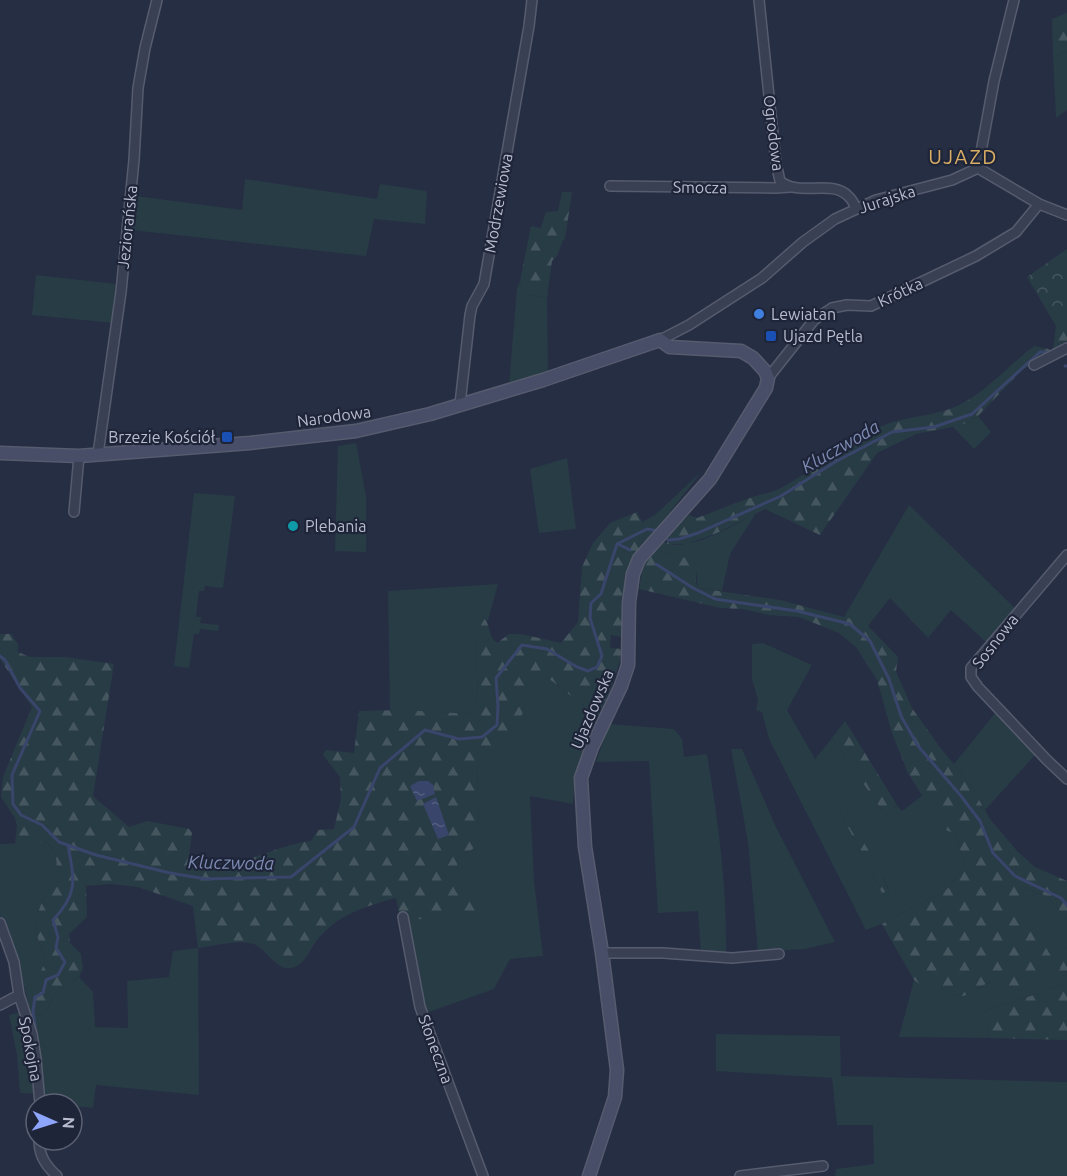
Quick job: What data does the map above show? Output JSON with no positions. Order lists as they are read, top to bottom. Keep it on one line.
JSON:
{"streets":{"street":["Ogrodowa","Smocza","Jurajska","Modrzewiowa","Jeziorańska","Krótka","Narodowa","Sosnowa","Ujazdowska","Spokojna","Słoneczna"]},"crossings":[["Ogrodowa","Smocza"],["Ogrodowa","Jurajska"],["Jurajska","Narodowa"],["Modrzewiowa","Narodowa"],["Jeziorańska","Narodowa"],["Krótka","Ujazdowska"]],"districts":["UJAZD"],"water":["Kluczwoda"],"places":{"other":["Lewiatan","Plebania"],"transit":["Ujazd Pętla","Brzezie Kościół"]},"north":"right"}
